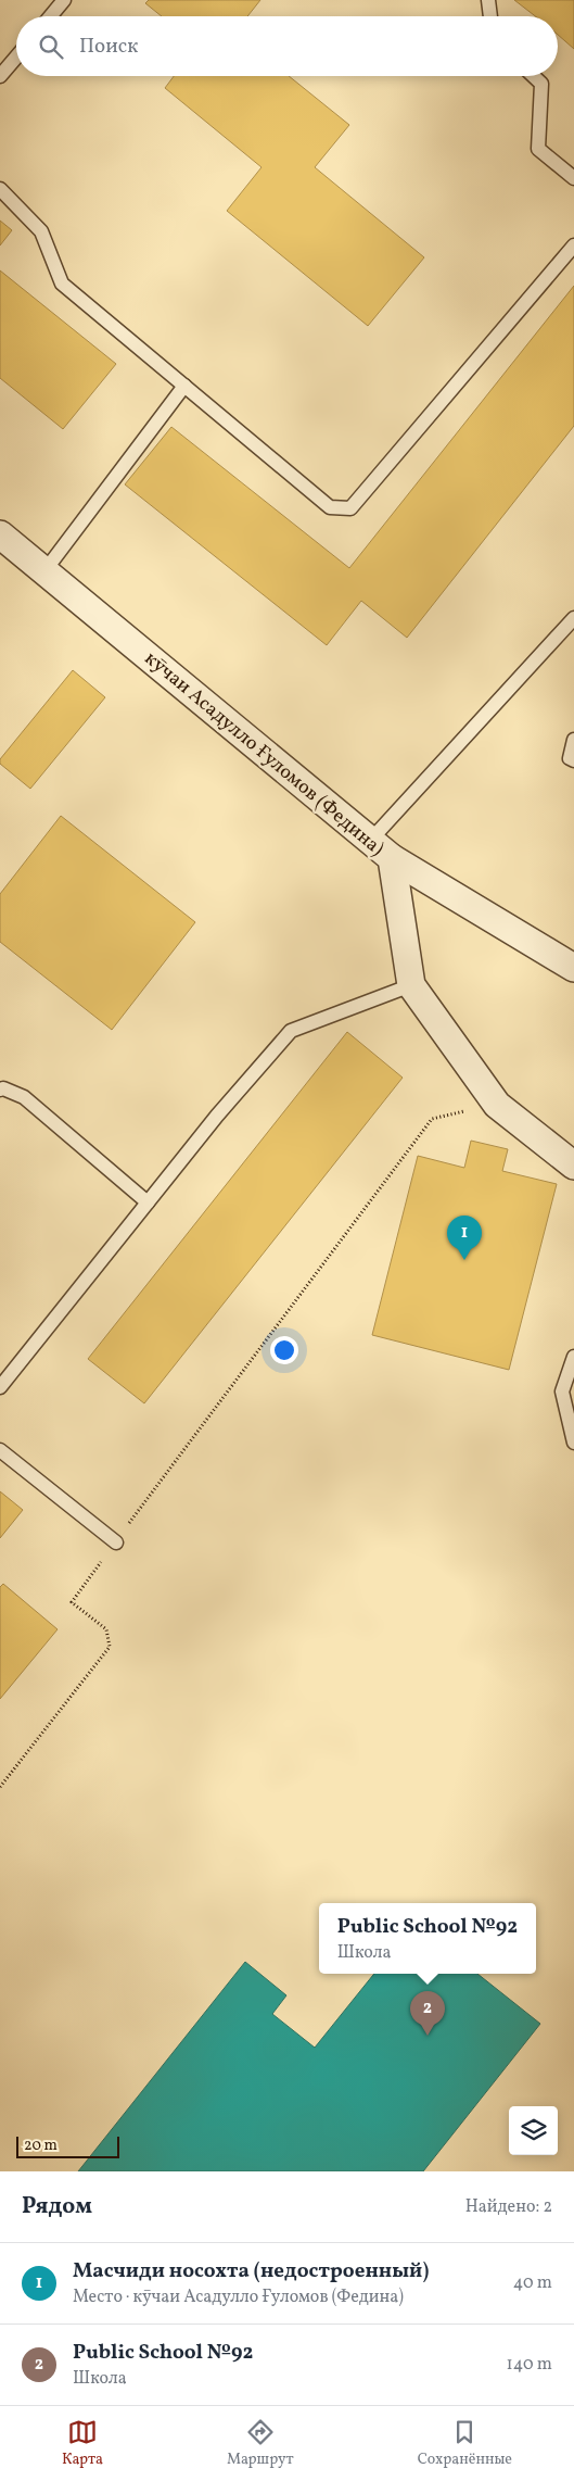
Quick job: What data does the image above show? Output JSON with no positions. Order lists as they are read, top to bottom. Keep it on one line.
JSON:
{"streets":{"street":["кӯчаи Асадулло Ғуломов (Федина)"]},"scale_bar":"20 m","page":{"search":"Поиск","pins":["1","2"],"popup":["Public School №92","Школа"],"scale":"20 m","heading":["Рядом","Найдено: 2"],"list":[{"mark":"1","name":"Масчиди носохта (недостроенный)","note":"Место · кӯчаи Асадулло Ғуломов (Федина)","value":"40 m"},{"mark":"2","name":"Public School №92","note":"Школа","value":"140 m"}],"nav":["Карта","Маршрут","Сохранённые"]}}
